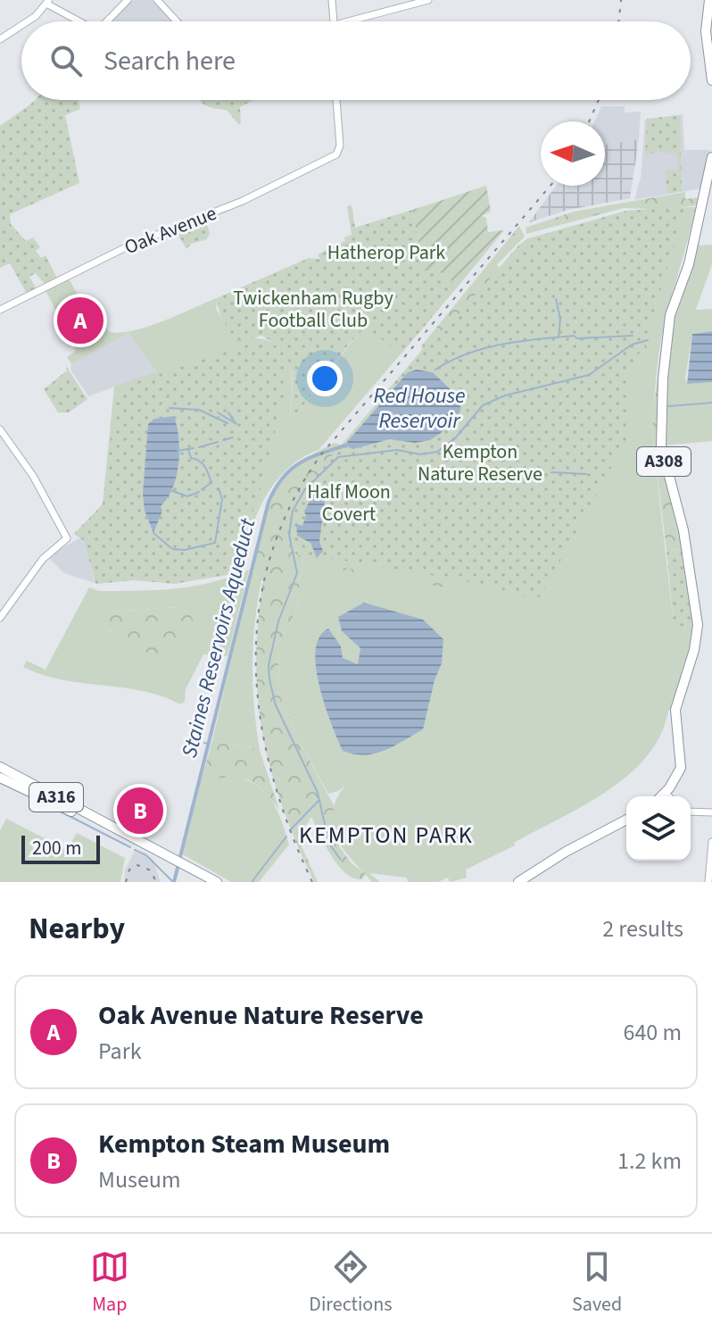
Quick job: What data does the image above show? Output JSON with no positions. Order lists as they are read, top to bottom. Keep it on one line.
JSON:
{"streets":{"highway":["A308","A316"],"street":["Oak Avenue"]},"districts":["KEMPTON PARK"],"water":["Red House Reservoir","Staines Reservoirs Aqueduct"],"parks":["Hatherop Park","Twickenham Rugby Football Club","Kempton Nature Reserve","Half Moon Covert"],"scale_bar":"200 m","north":"left","page":{"search":"Search here","pins":["A","B"],"scale":"200 m","heading":["Nearby","2 results"],"list":[{"mark":"A","name":"Oak Avenue Nature Reserve","note":"Park","value":"640 m"},{"mark":"B","name":"Kempton Steam Museum","note":"Museum","value":"1.2 km"}],"nav":["Map","Directions","Saved"]}}
